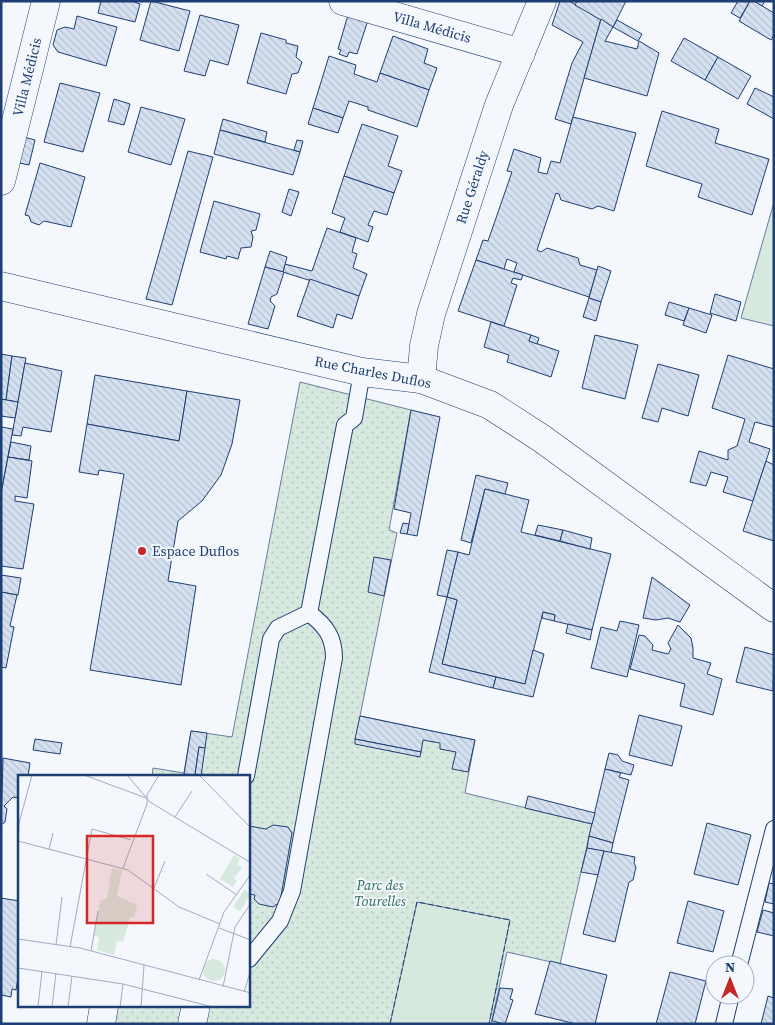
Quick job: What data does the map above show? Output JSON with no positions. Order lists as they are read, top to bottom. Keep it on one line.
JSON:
{"streets":{"street":["Villa Médicis","Rue Géraldy","Rue Charles Duflos"]},"crossings":[["Villa Médicis","Rue Géraldy"],["Rue Géraldy","Rue Charles Duflos"]],"parks":["Parc des Tourelles"],"places":["Espace Duflos"],"north":"top"}
